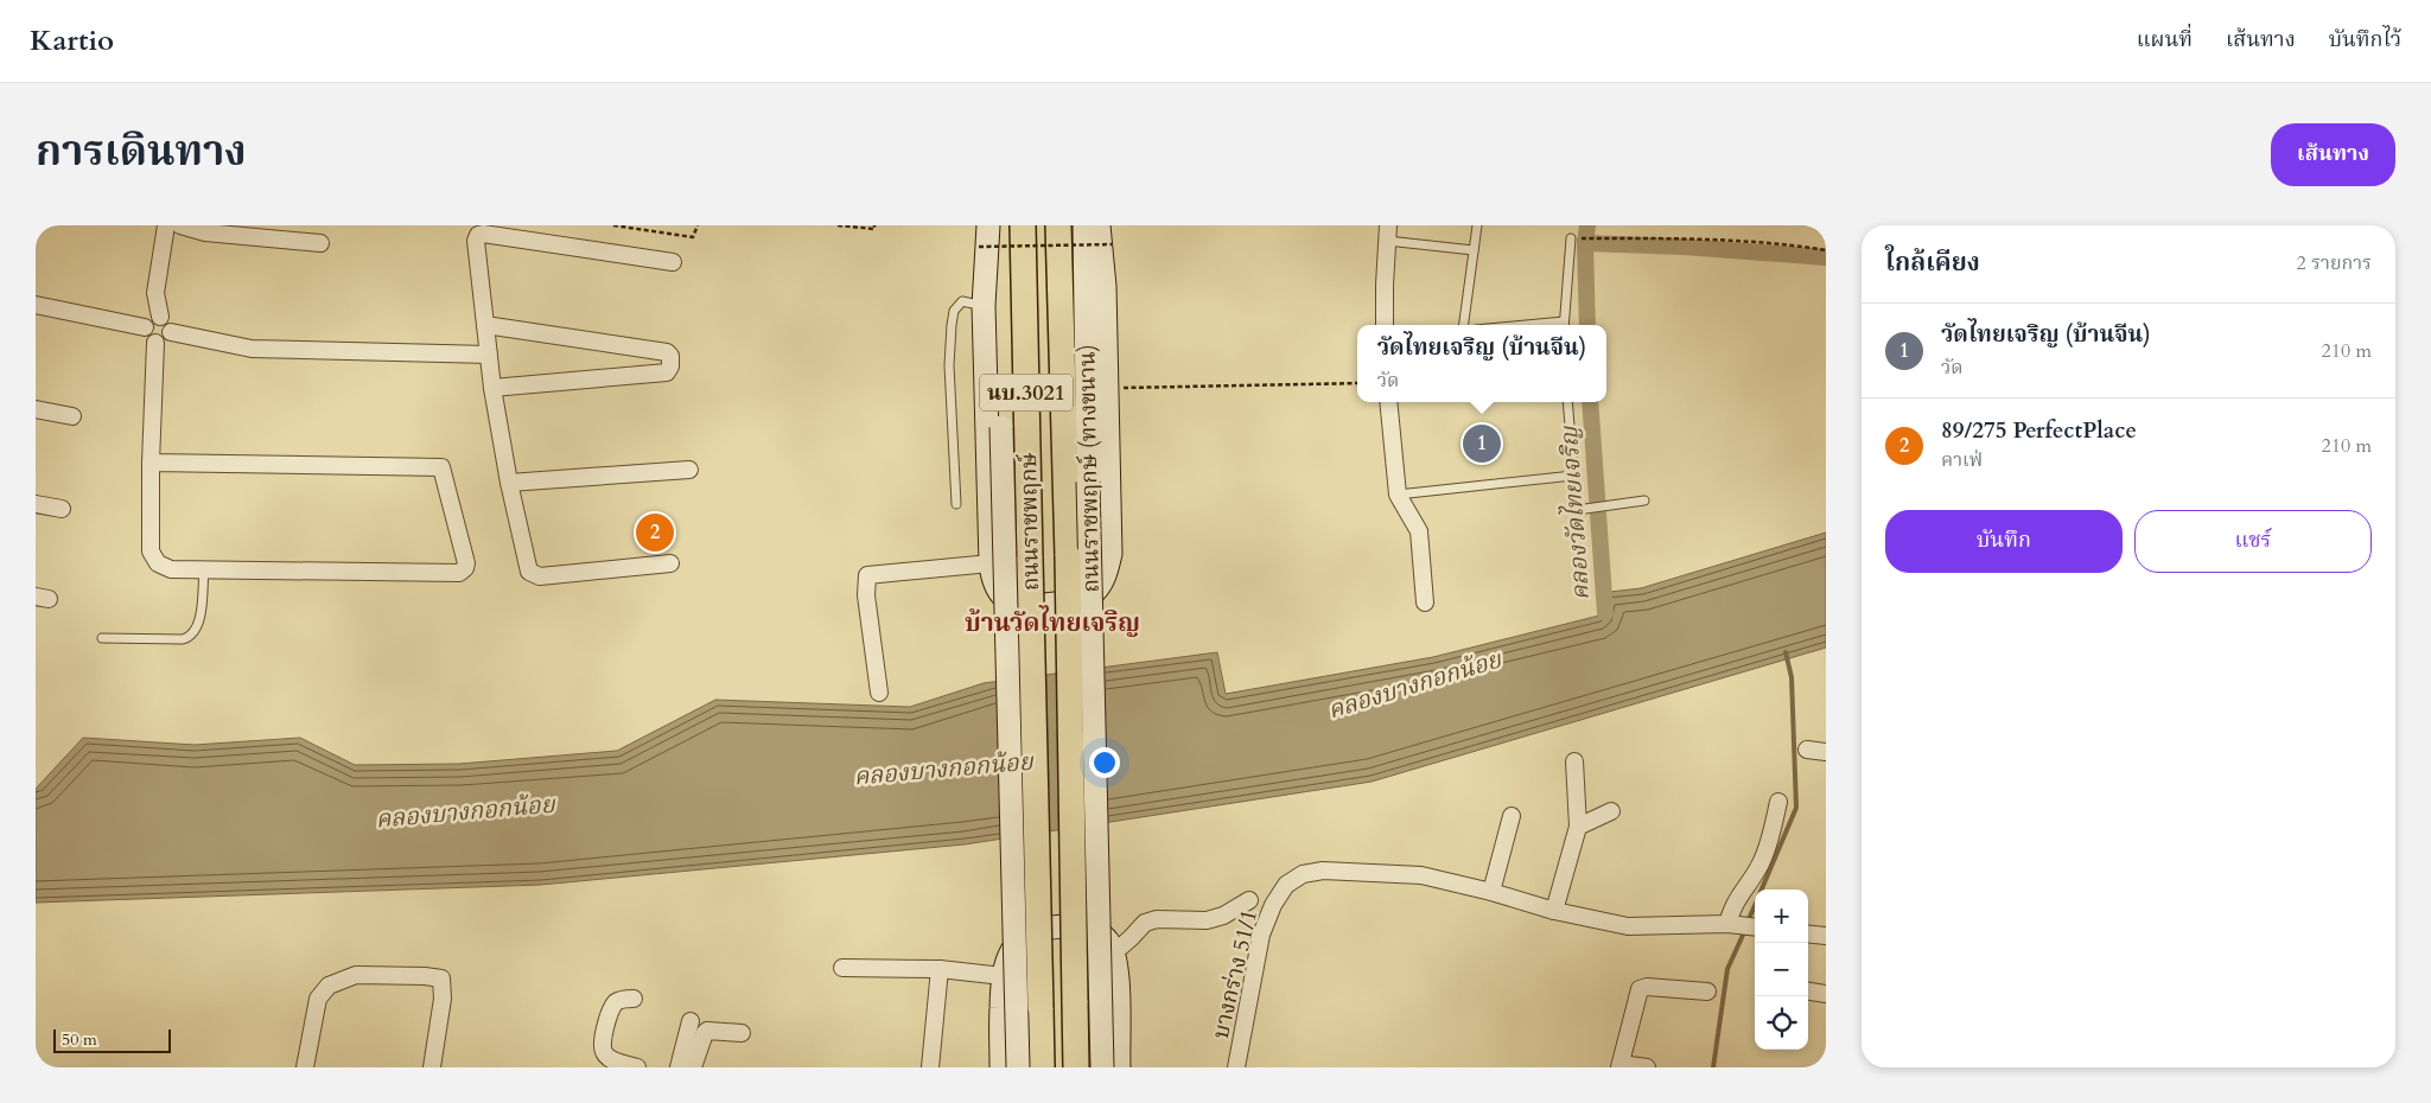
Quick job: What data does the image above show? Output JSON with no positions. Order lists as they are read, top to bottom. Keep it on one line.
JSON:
{"streets":{"main road":["นบ.3021","ถนนราชพฤกษ์ (ทางขนาน)","ถนนราชพฤกษ์"],"street":["บางกร่าง 51/1"]},"districts":["บ้านวัดไทยเจริญ"],"water":["คลองวัดไทยเจริญ","คลองบางกอกน้อย"],"scale_bar":"50 m","page":{"header":"Kartio","nav":["แผนที่","เส้นทาง","บันทึกไว้"],"title":"การเดินทาง","buttons":["เส้นทาง",["บันทึก","แชร์"]],"heading":["ใกล้เคียง","2 รายการ"],"list":[{"mark":"1","name":"วัดไทยเจริญ (บ้านจีน)","note":"วัด","value":"210 m"},{"mark":"2","name":"89/275 PerfectPlace","note":"คาเฟ่","value":"210 m"}],"popup":["วัดไทยเจริญ (บ้านจีน)","วัด"],"pins":["1","2"],"map_buttons":["+","−"],"scale":"50 m"}}
